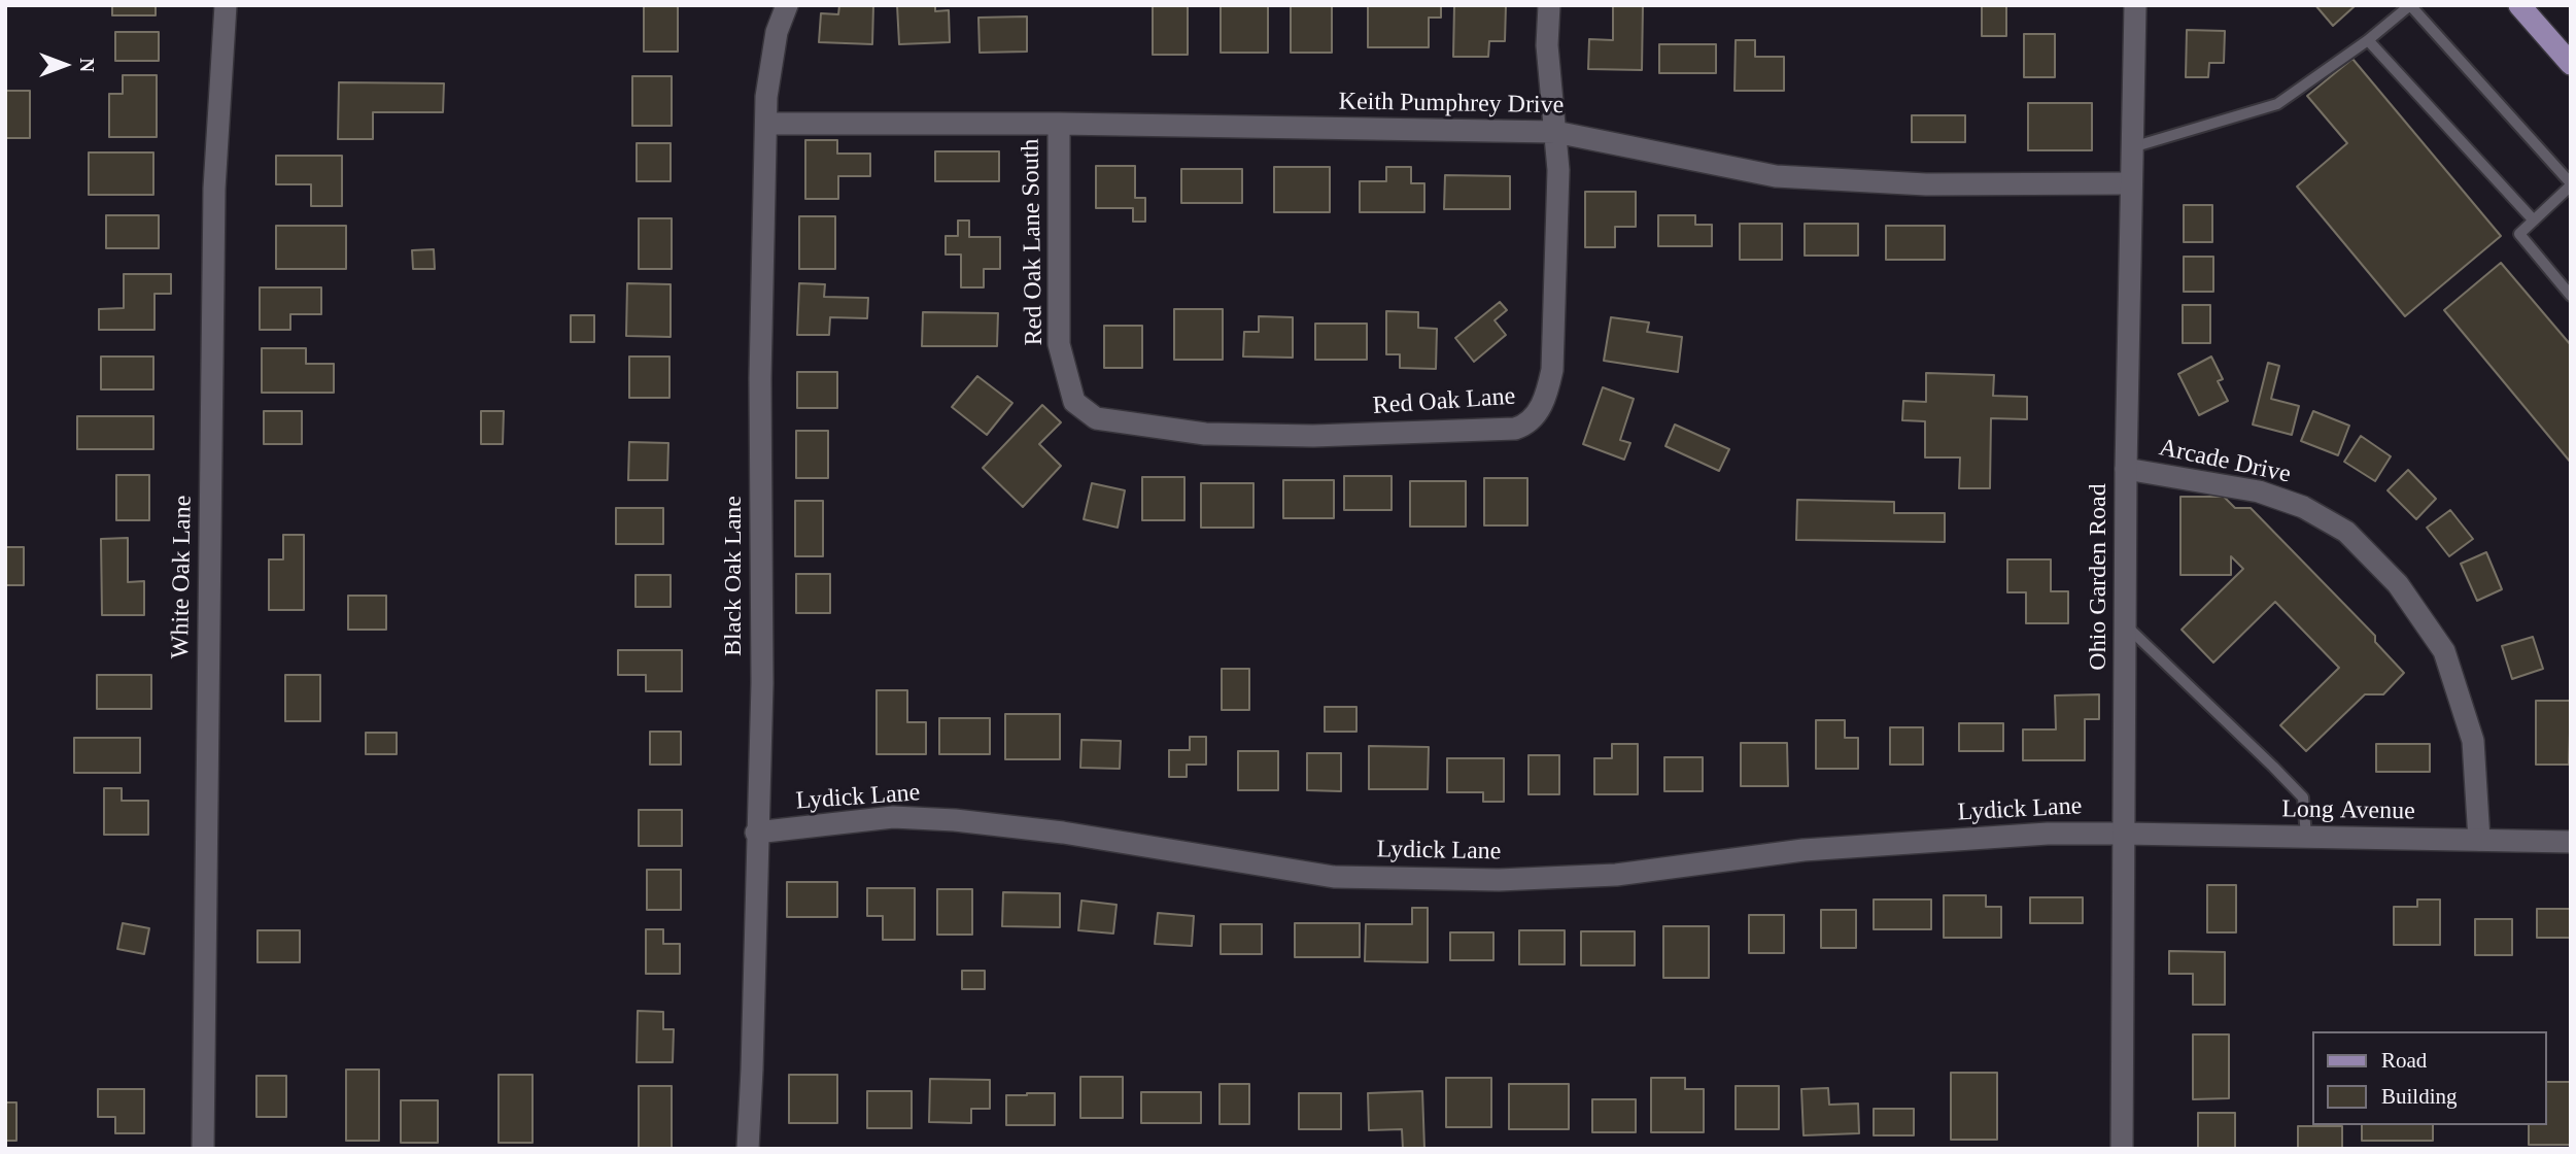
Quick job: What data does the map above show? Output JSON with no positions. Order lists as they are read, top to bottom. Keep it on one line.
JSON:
{"streets":{"street":["Keith Pumphrey Drive","Red Oak Lane South","Red Oak Lane","Arcade Drive","Black Oak Lane","White Oak Lane","Ohio Garden Road","Lydick Lane","Long Avenue"]},"crossings":[["Keith Pumphrey Drive","Red Oak Lane South"],["Keith Pumphrey Drive","Red Oak Lane"],["Keith Pumphrey Drive","Black Oak Lane"],["Keith Pumphrey Drive","Ohio Garden Road"],["Red Oak Lane South","Red Oak Lane"],["Arcade Drive","Ohio Garden Road"],["Arcade Drive","Long Avenue"],["Black Oak Lane","Lydick Lane"],["Ohio Garden Road","Lydick Lane"],["Ohio Garden Road","Long Avenue"],["Lydick Lane","Long Avenue"]],"legend":["Road","Building"],"north":"right"}
